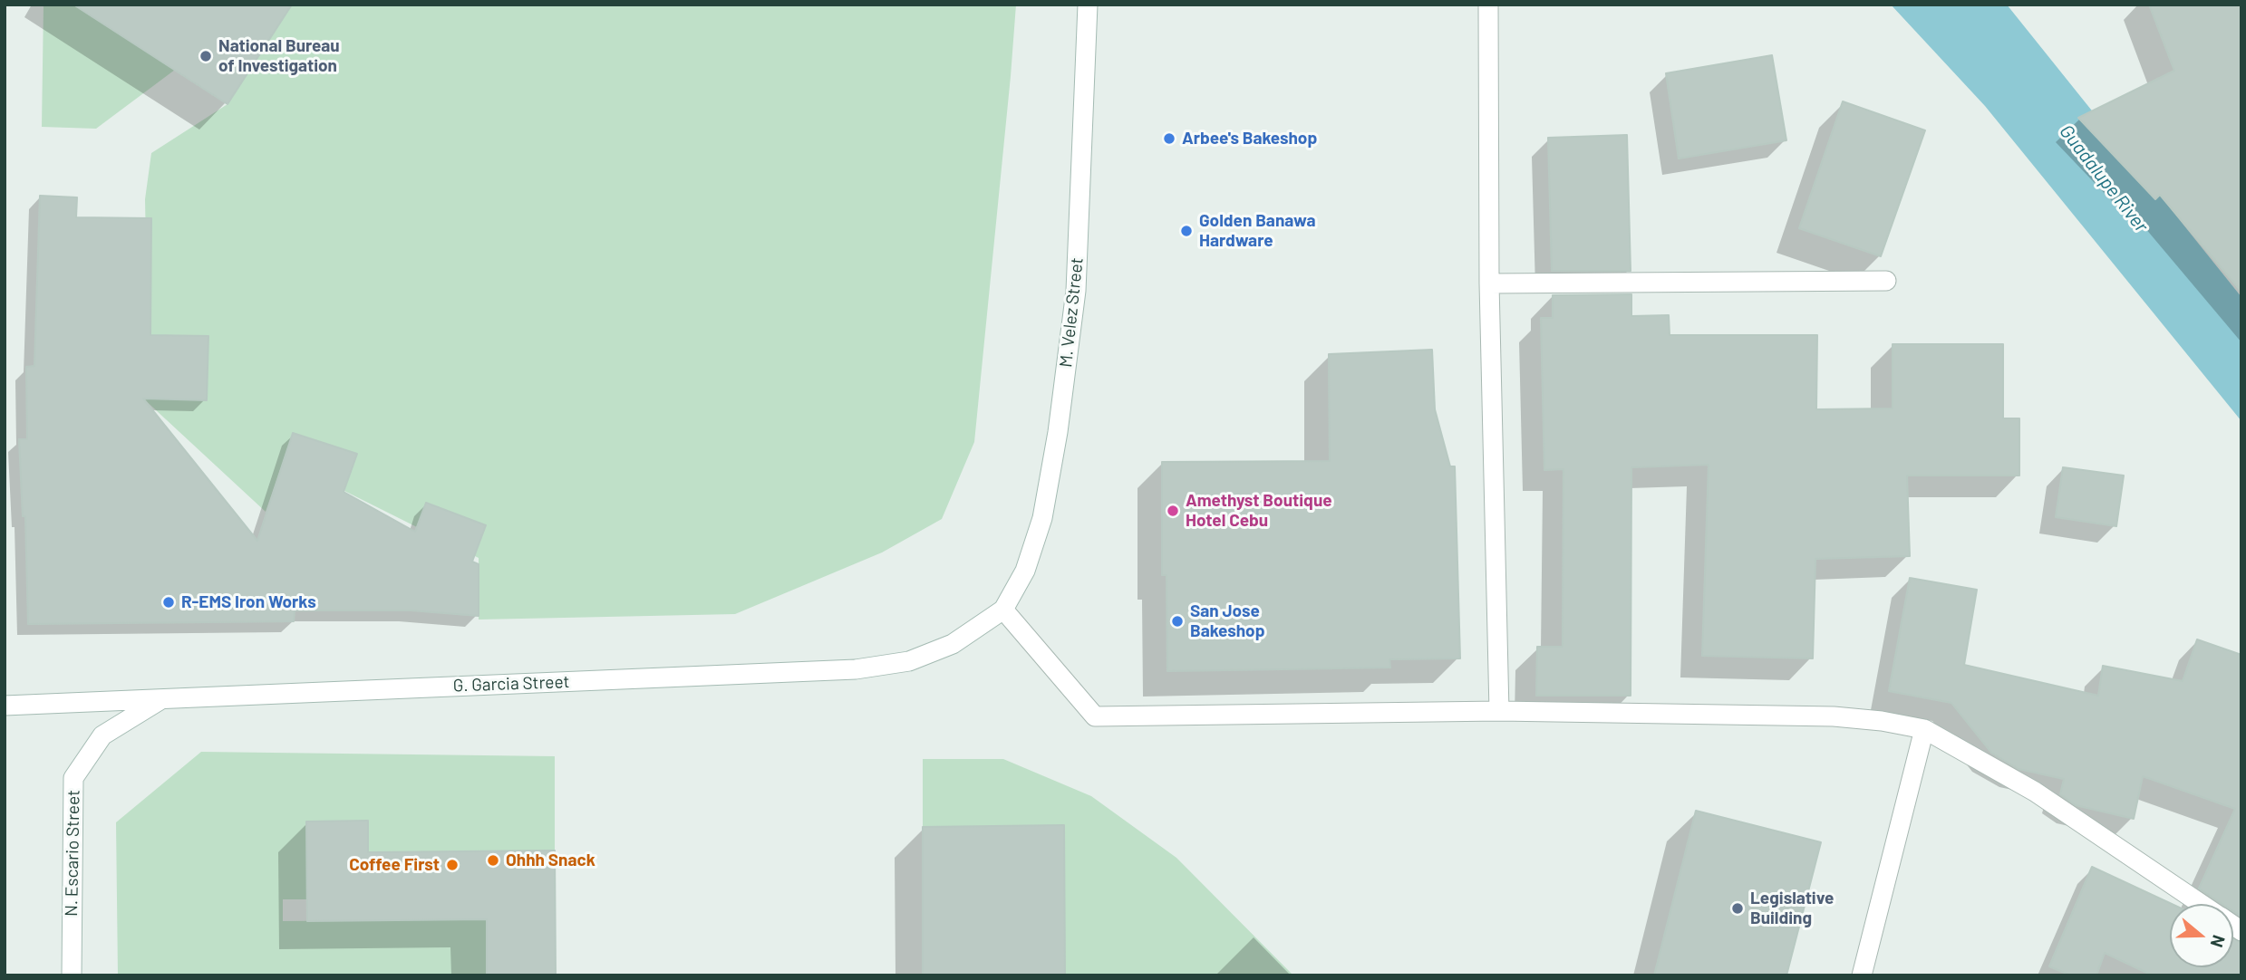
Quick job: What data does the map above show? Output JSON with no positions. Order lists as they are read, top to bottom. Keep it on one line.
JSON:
{"streets":{"street":["M. Velez Street","G. Garcia Street","N. Escario Street"]},"crossings":[["M. Velez Street","G. Garcia Street"],["G. Garcia Street","N. Escario Street"]],"water":["Guadalupe River"],"places":["National Bureau of Investigation","Arbee's Bakeshop","Golden Banawa Hardware","Amethyst Boutique Hotel Cebu","R-EMS Iron Works","San Jose Bakeshop","Ohhh Snack","Coffee First","Legislative Building"],"north":"right"}
